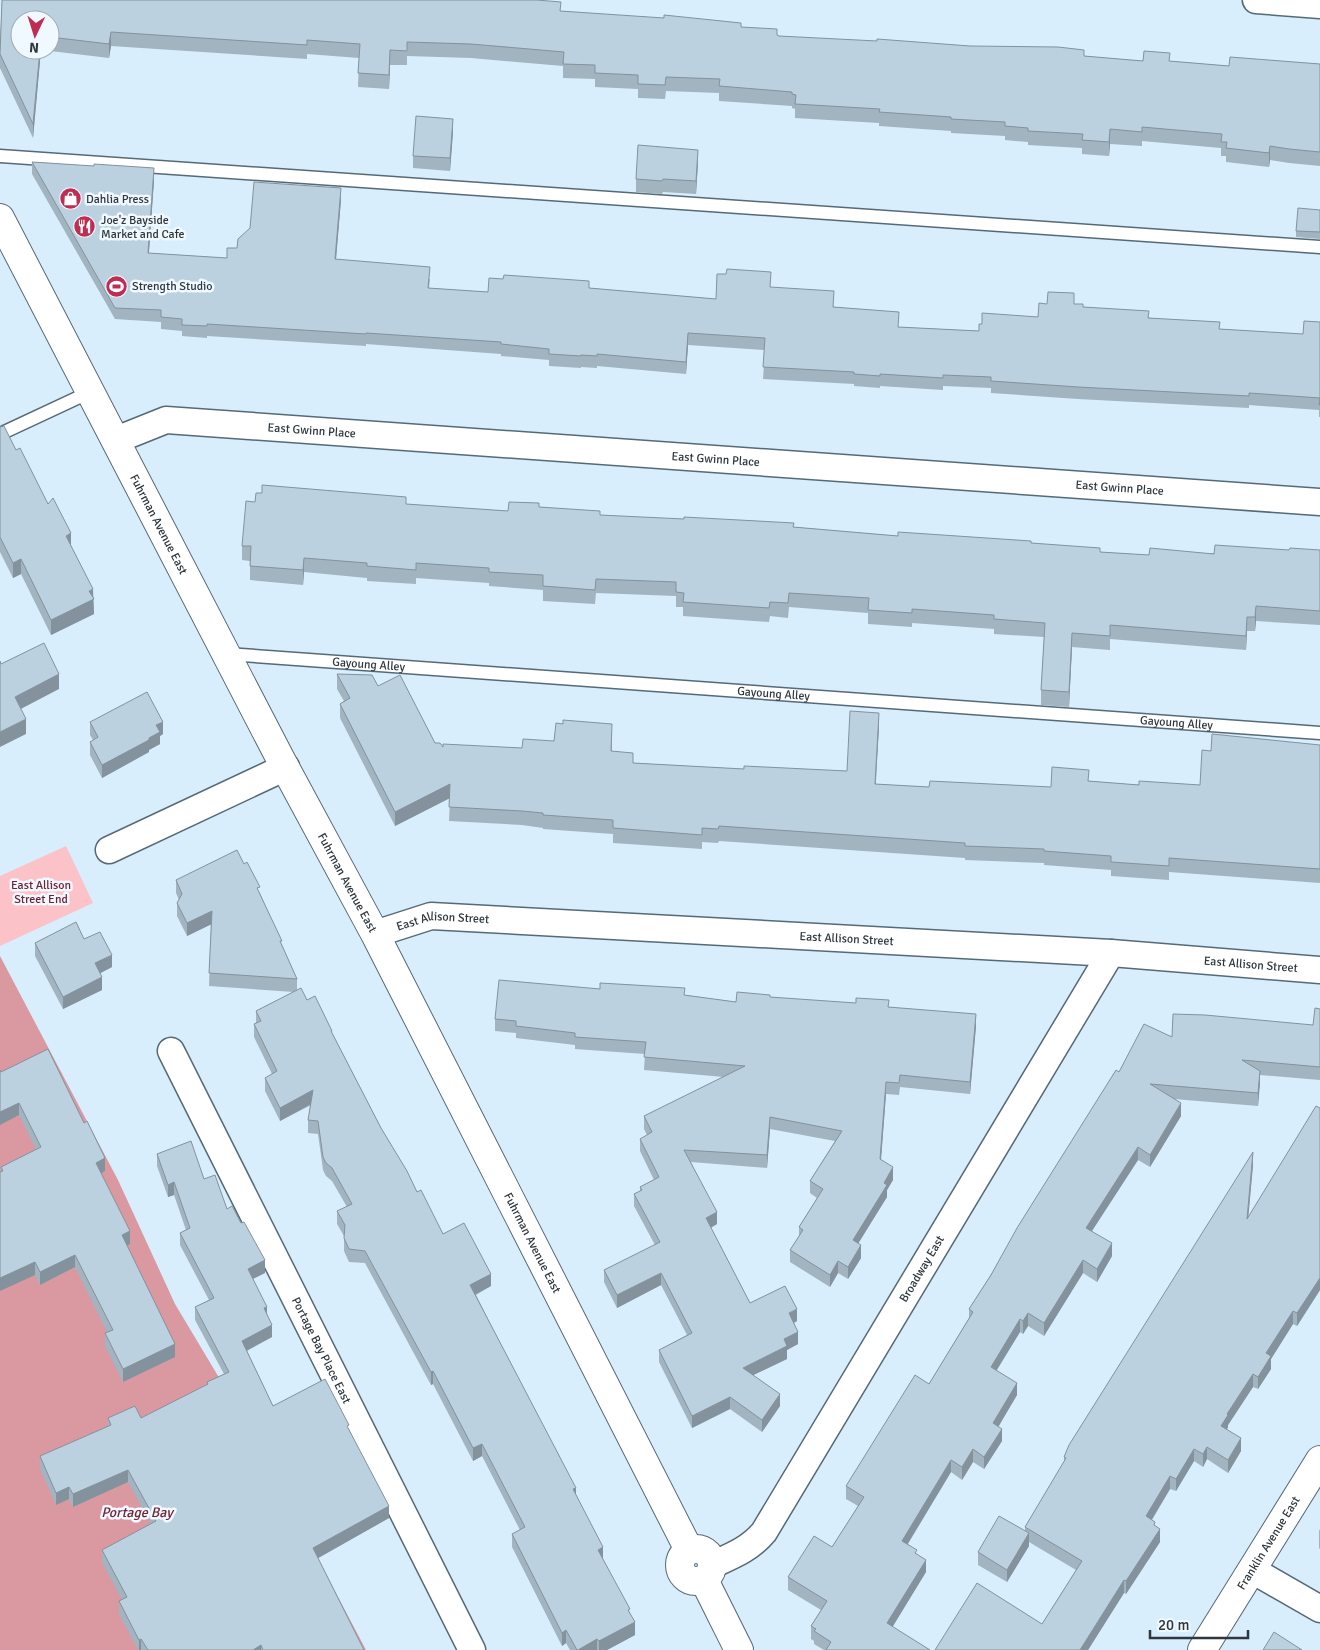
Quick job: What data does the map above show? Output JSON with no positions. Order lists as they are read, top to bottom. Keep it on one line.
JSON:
{"streets":{"street":["East Gwinn Place","Fuhrman Avenue East","East Allison Street","Broadway East","Portage Bay Place East","Franklin Avenue East"],"lane":["Gayoung Alley"]},"crossings":[["East Gwinn Place","Fuhrman Avenue East"],["Fuhrman Avenue East","Gayoung Alley"],["Fuhrman Avenue East","East Allison Street"],["Fuhrman Avenue East","Broadway East"],["East Allison Street","Broadway East"]],"water":["Portage Bay"],"parks":["East Allison Street End"],"places":{"shop":["Dahlia Press"],"restaurant":["Joe'z Bayside Market and Cafe"],"sports":["Strength Studio"]},"scale_bar":"20 m","north":"bottom"}
